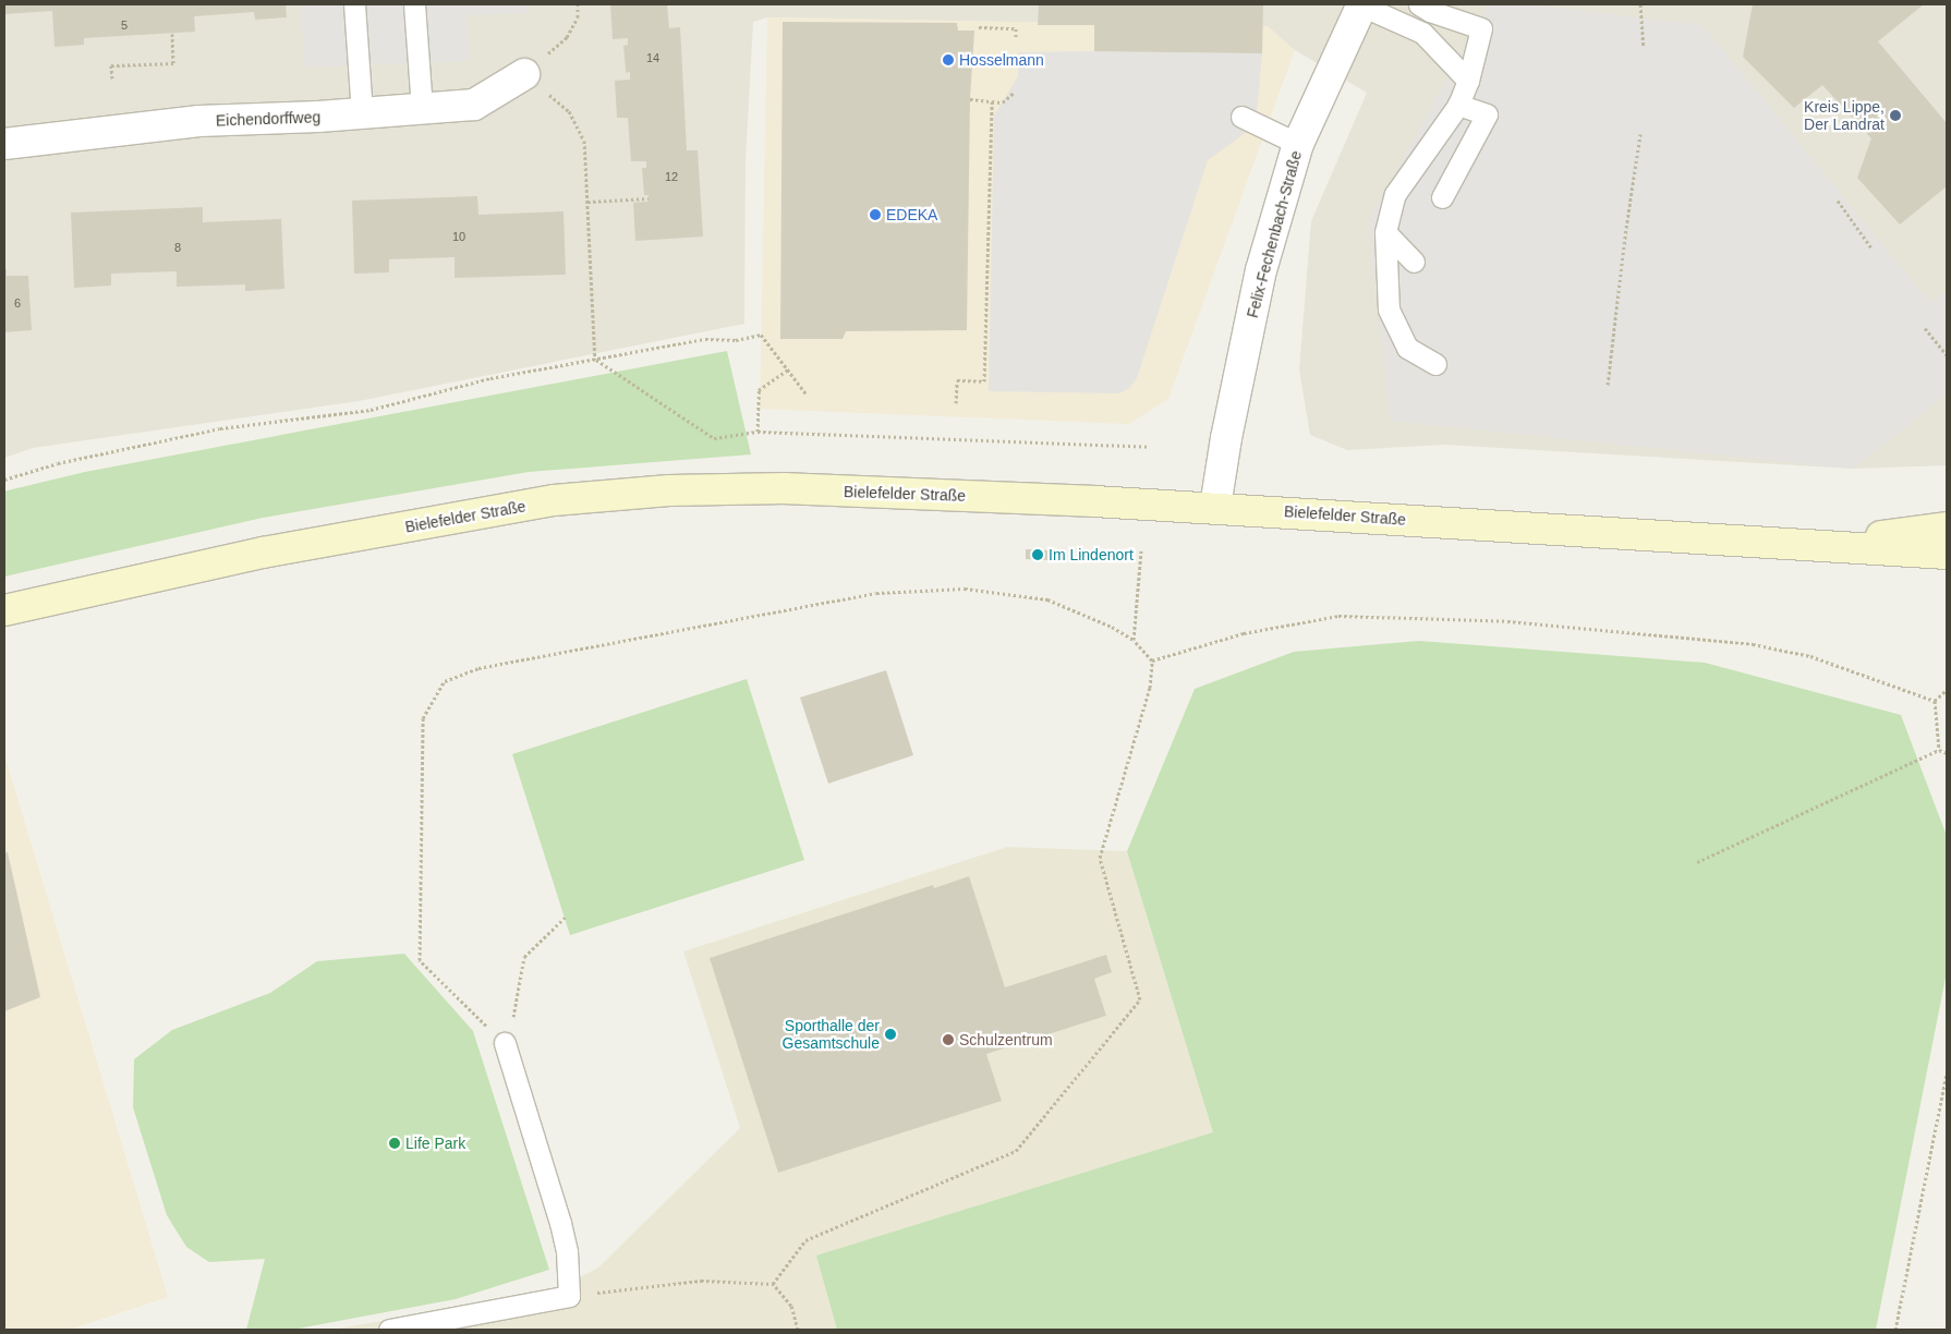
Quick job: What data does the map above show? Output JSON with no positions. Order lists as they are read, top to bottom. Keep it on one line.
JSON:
{"streets":{"main road":["Bielefelder Straße"],"street":["Eichendorffweg","Felix-Fechenbach-Straße"]},"crossings":[["Felix-Fechenbach-Straße","Bielefelder Straße"]],"places":["Hosselmann","Kreis Lippe, Der Landrat","EDEKA","Im Lindenort","Sporthalle der Gesamtschule","Schulzentrum","Life Park"],"house_numbers":["5","14","12","10","8","6"]}
